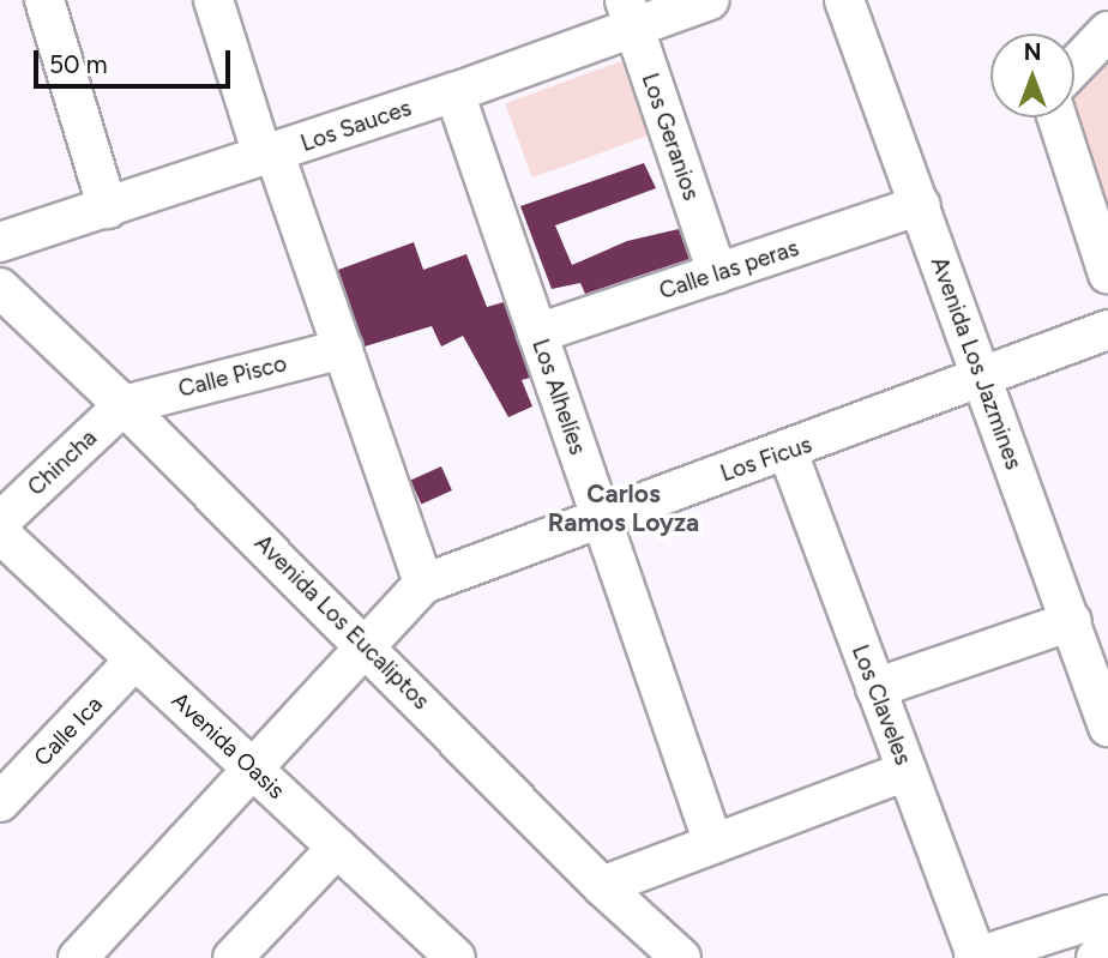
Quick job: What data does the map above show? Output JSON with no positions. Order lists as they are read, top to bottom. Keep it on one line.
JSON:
{"streets":{"street":["Los Sauces","Los Geranios","Calle las peras","Avenida Los Jazmines","Calle Pisco","Los Alhelíes","Los Ficus","Chincha","Avenida Los Eucaliptos","Los Claveles","Calle Ica","Avenida Oasis"]},"crossings":[["Los Sauces","Los Geranios"],["Los Sauces","Los Alhelíes"],["Los Geranios","Calle las peras"],["Calle las peras","Avenida Los Jazmines"],["Calle las peras","Los Alhelíes"],["Avenida Los Jazmines","Los Ficus"],["Calle Pisco","Chincha"],["Calle Pisco","Avenida Los Eucaliptos"],["Los Alhelíes","Los Ficus"],["Los Ficus","Los Claveles"],["Chincha","Avenida Los Eucaliptos"],["Calle Ica","Avenida Oasis"]],"districts":["Carlos Ramos Loyza"],"scale_bar":"50 m","north":"top"}
